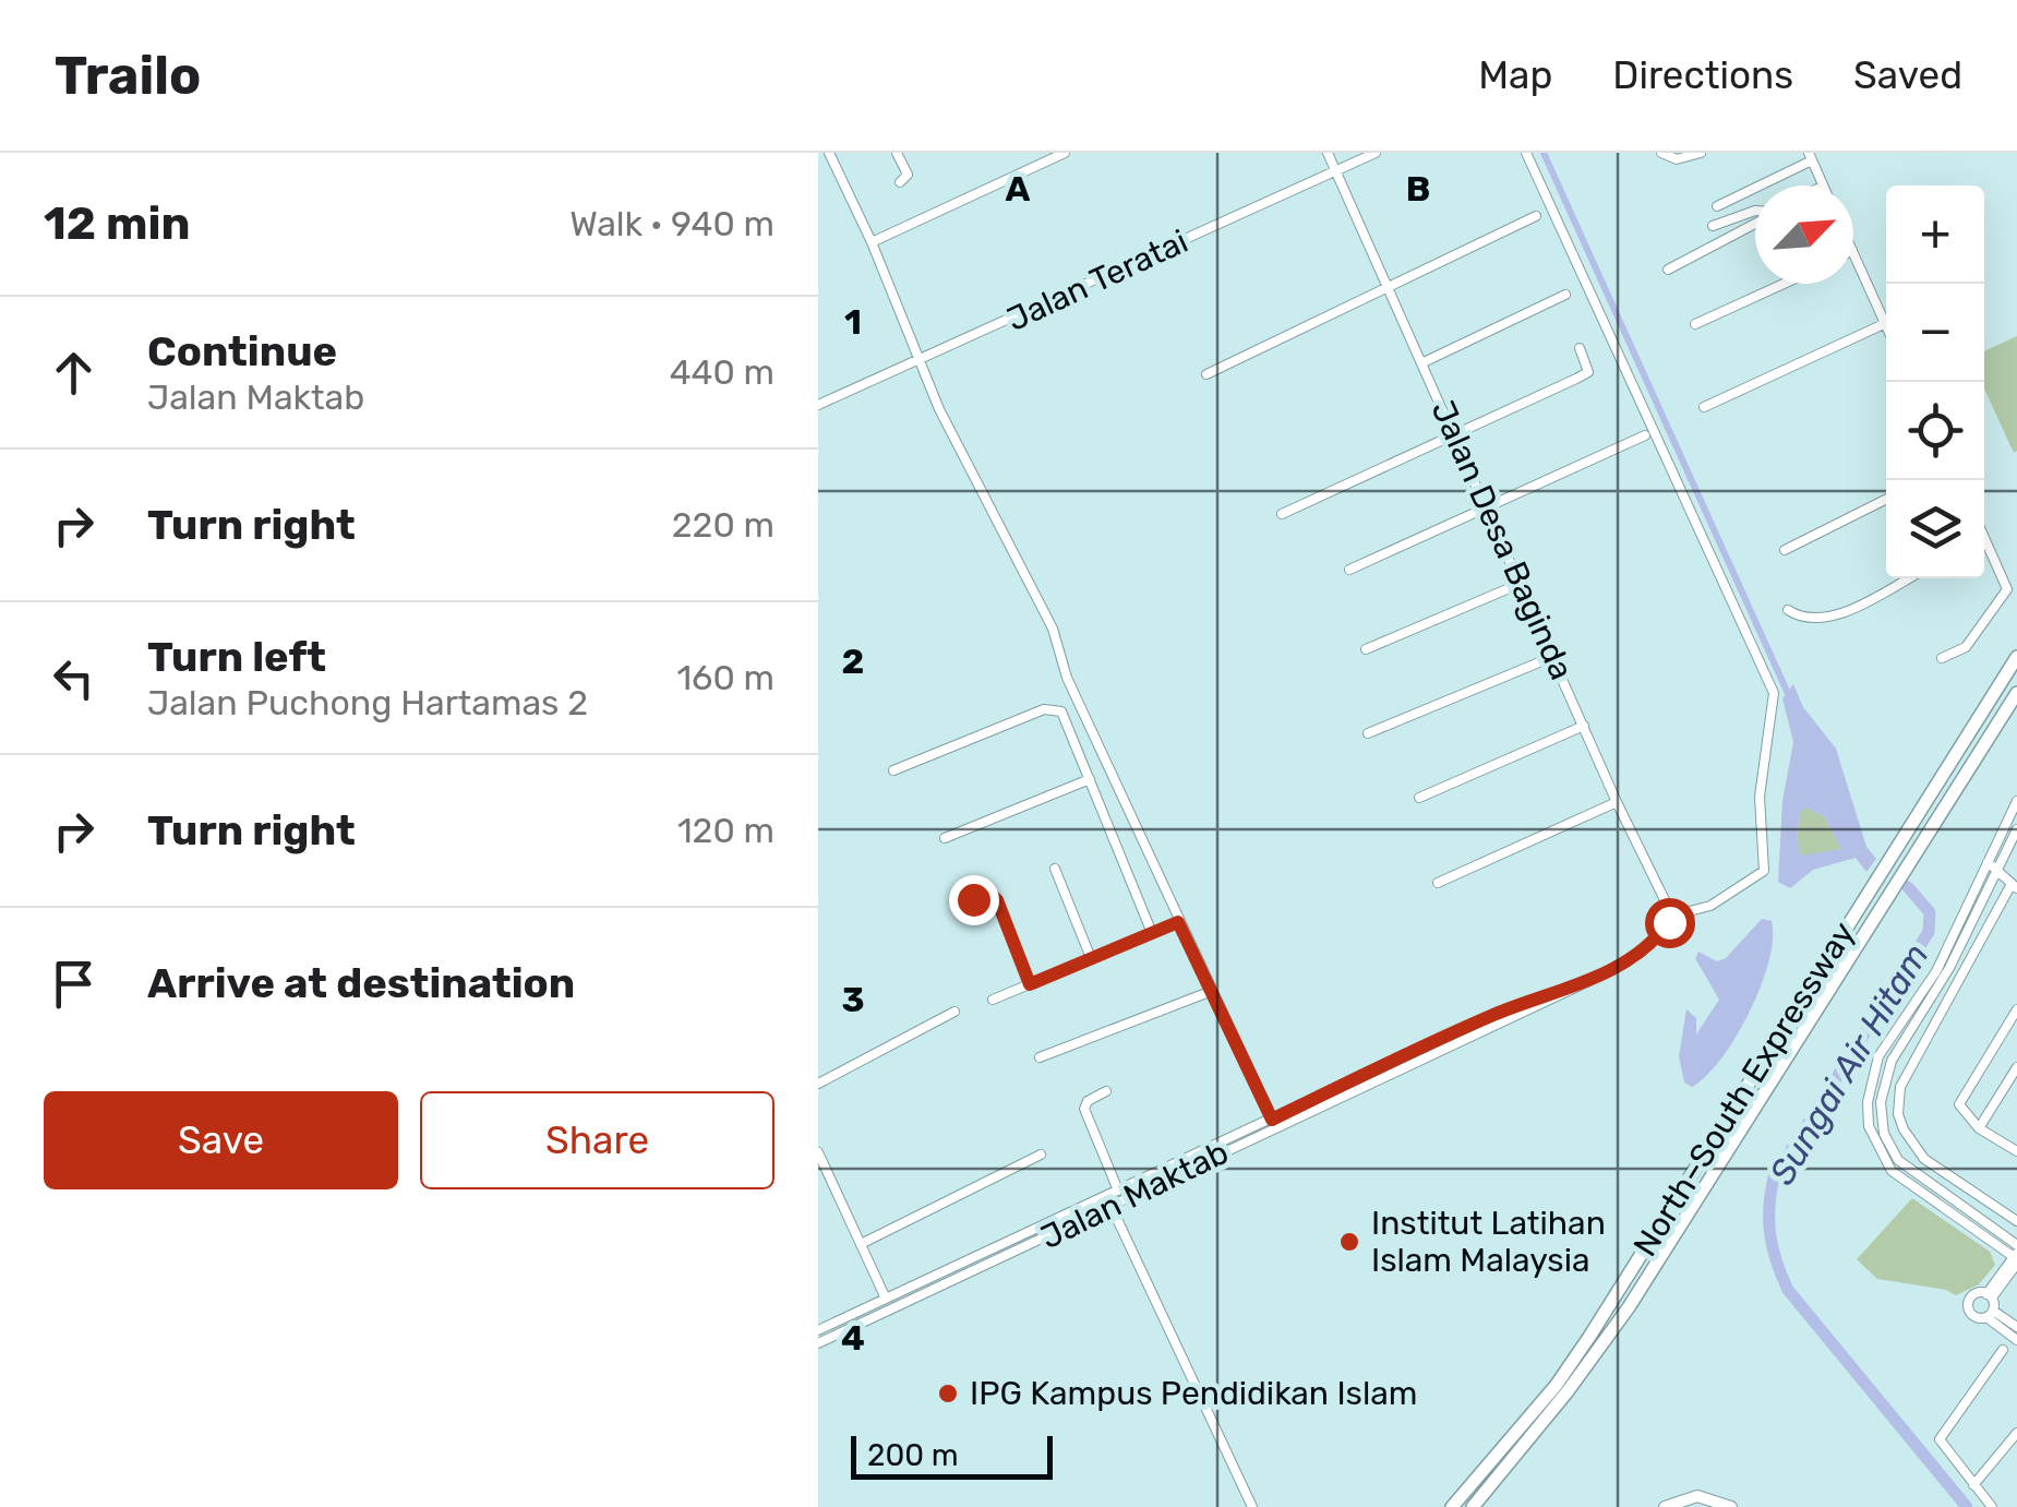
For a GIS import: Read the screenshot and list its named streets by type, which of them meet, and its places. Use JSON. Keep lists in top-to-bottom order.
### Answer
{
  "streets": {
    "highway": ["North–South Expressway"],
    "street": ["Jalan Teratai", "Jalan Desa Baginda", "Jalan Maktab"]
  },
  "crossings": [
    ["Jalan Teratai", "Jalan Desa Baginda"],
    ["Jalan Desa Baginda", "Jalan Maktab"]
  ],
  "water": ["Sungai Air Hitam"],
  "places": ["Institut Latihan Islam Malaysia", "IPG Kampus Pendidikan Islam"],
  "scale_bar": "200 m",
  "north": "top right",
  "page": {
    "header": "Trailo",
    "nav": ["Map", "Directions", "Saved"],
    "heading": ["12 min", "Walk · 940 m"],
    "map_buttons": ["+", "−"],
    "list": [
      ["Continue", "Jalan Maktab", "440 m"],
      ["Turn right", "220 m"],
      ["Turn left", "Jalan Puchong Hartamas 2", "160 m"],
      ["Turn right", "120 m"],
      "Arrive at destination"
    ],
    "buttons": ["Save", "Share"],
    "scale": "200 m"
  },
  "grid": {
    "columns": ["A", "B"],
    "rows": [
      "1",
      "2",
      "3",
      "4"
    ]
  }
}
